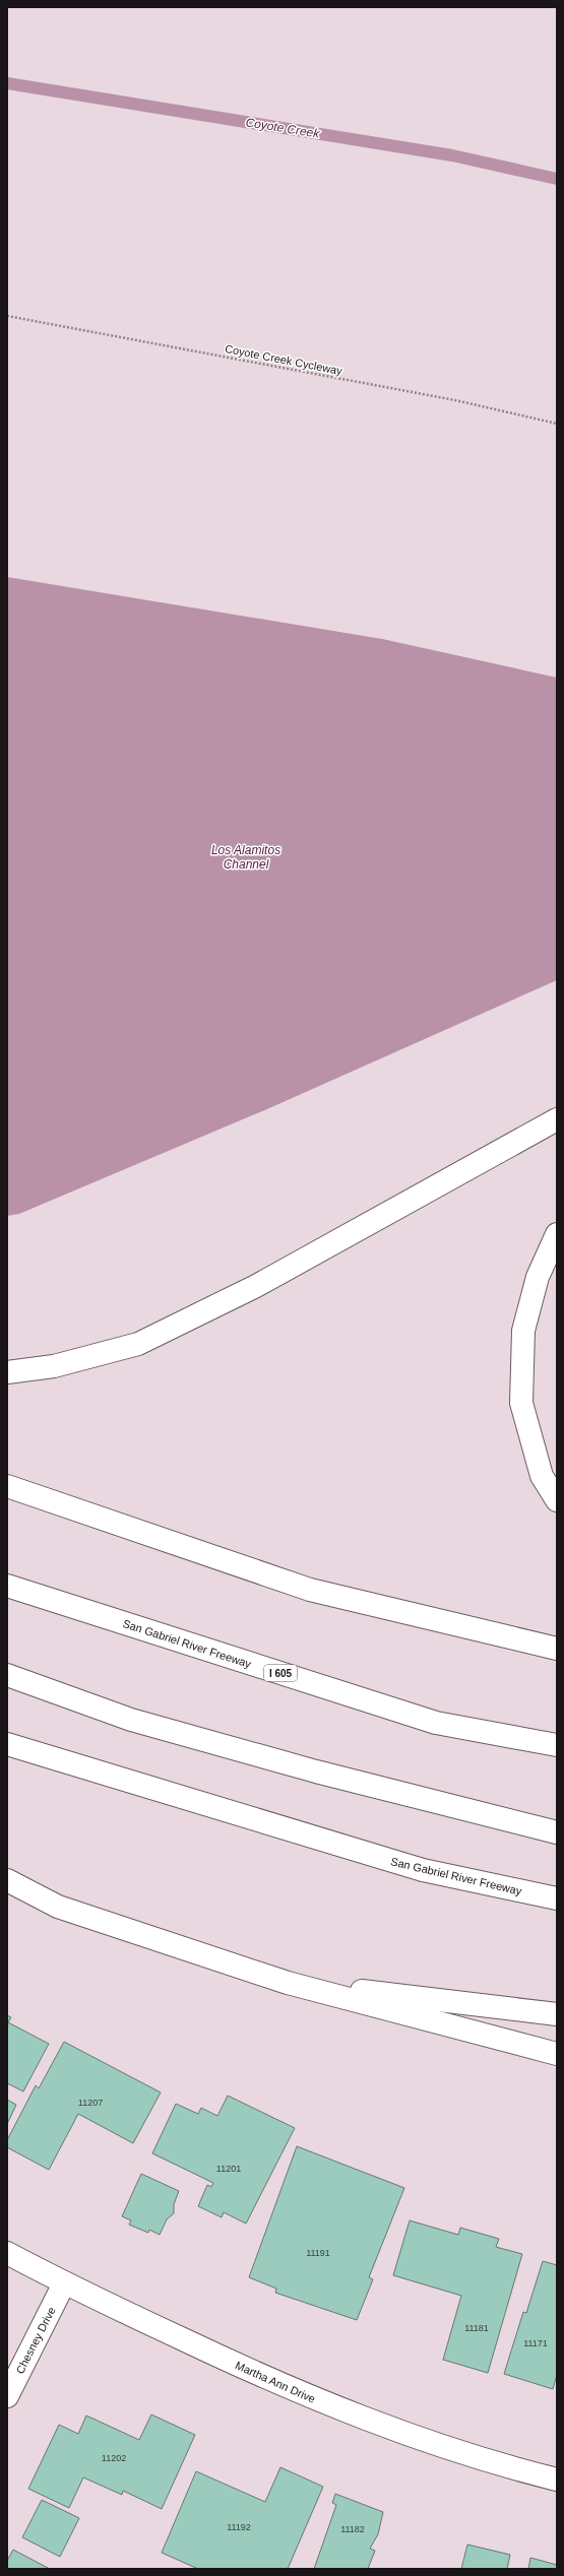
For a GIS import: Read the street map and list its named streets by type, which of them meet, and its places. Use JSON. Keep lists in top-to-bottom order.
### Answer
{
  "streets": {
    "main road": [
      "San Gabriel River Freeway",
      "I 605",
      "Chesney Drive",
      "Martha Ann Drive"
    ],
    "path": ["Coyote Creek Cycleway"]
  },
  "crossings": [
    ["Chesney Drive", "Martha Ann Drive"]
  ],
  "water": ["Coyote Creek", "Los Alamitos Channel"],
  "house_numbers": [
    "11207",
    "11201",
    "11191",
    "11181",
    "11171",
    "11202",
    "11192",
    "11182"
  ]
}
